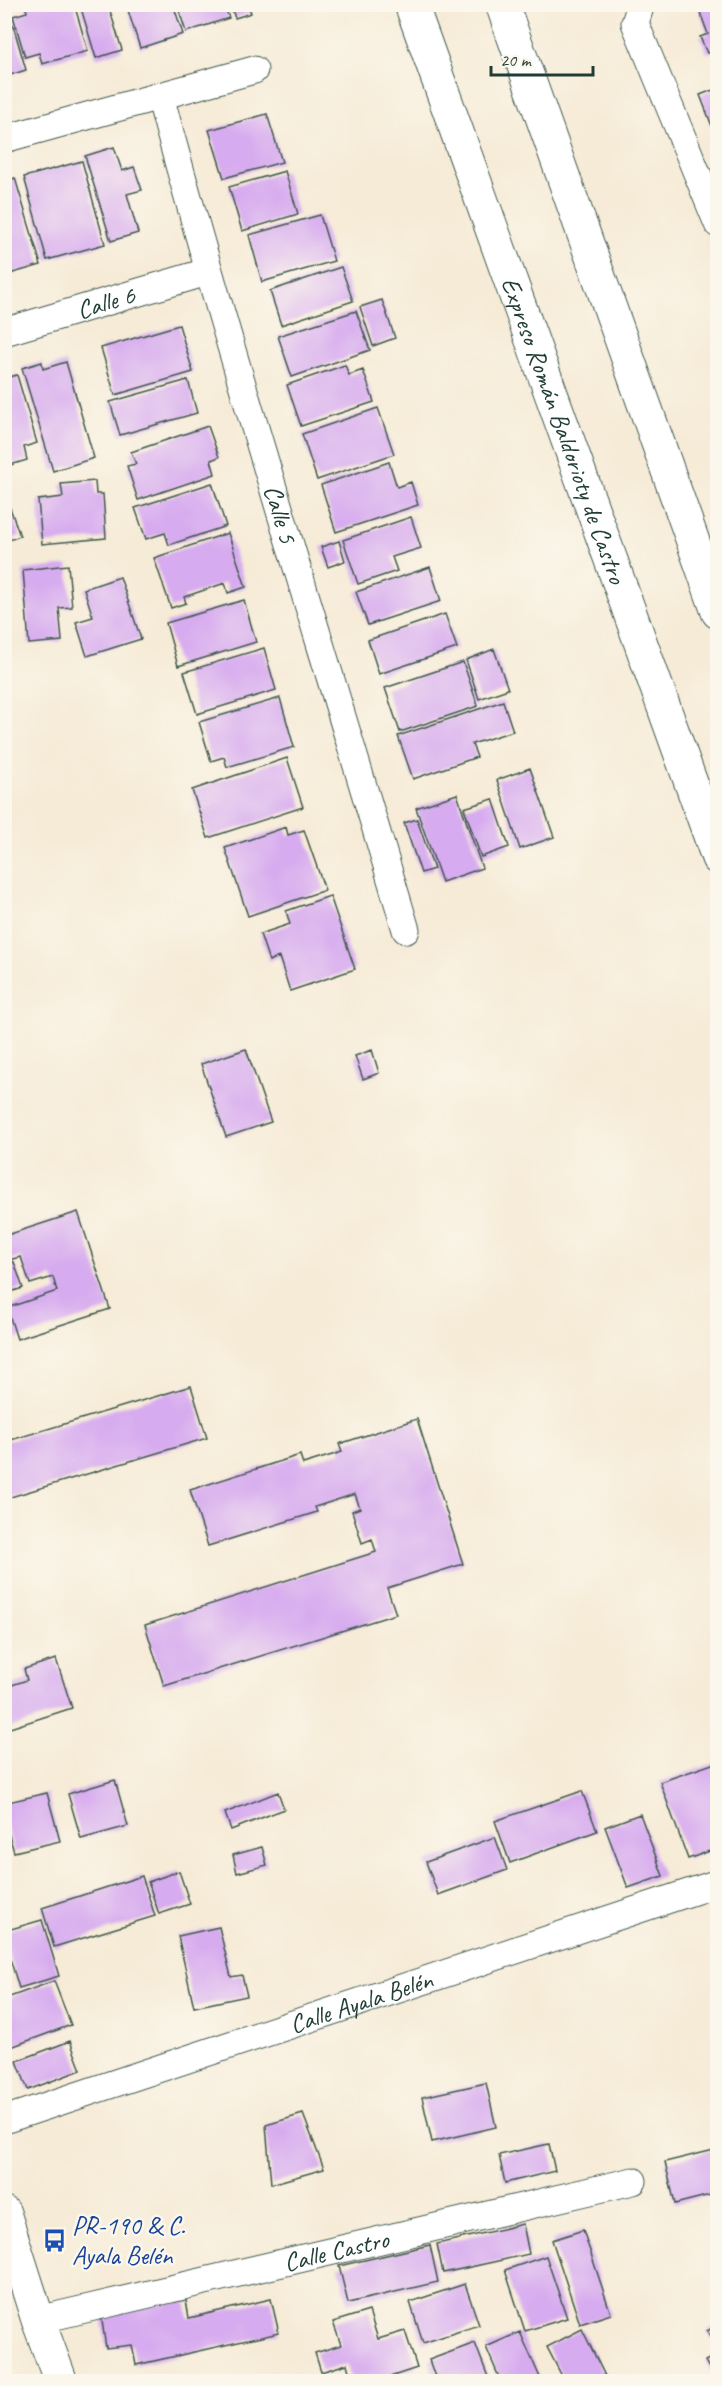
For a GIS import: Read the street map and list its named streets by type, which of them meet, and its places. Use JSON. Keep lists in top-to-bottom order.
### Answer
{
  "streets": {
    "main road": ["Expreso Román Baldorioty de Castro"],
    "street": [
      "Calle 6",
      "Calle 5",
      "Calle Ayala Belén",
      "Calle Castro"
    ]
  },
  "crossings": [
    ["Calle 6", "Calle 5"]
  ],
  "places": {
    "bus stop": ["PR-190 & C. Ayala Belén"]
  },
  "scale_bar": "20 m"
}
